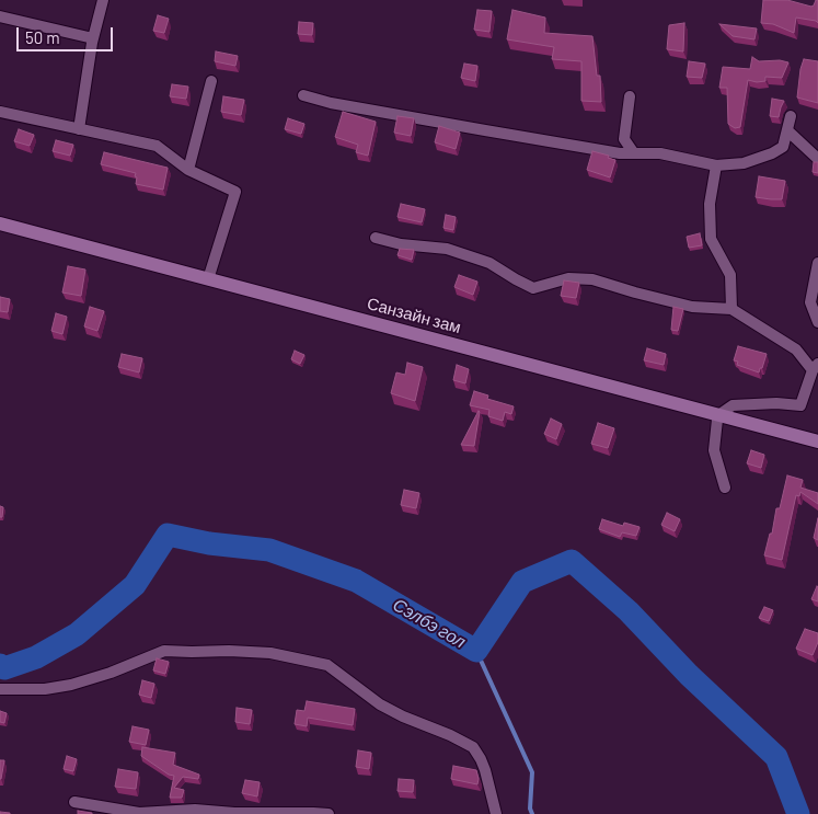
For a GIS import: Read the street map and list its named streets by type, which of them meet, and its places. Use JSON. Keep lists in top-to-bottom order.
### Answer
{
  "streets": {
    "main road": ["Санзайн зам"]
  },
  "water": ["Сэлбэ гол"],
  "scale_bar": "50 m"
}
